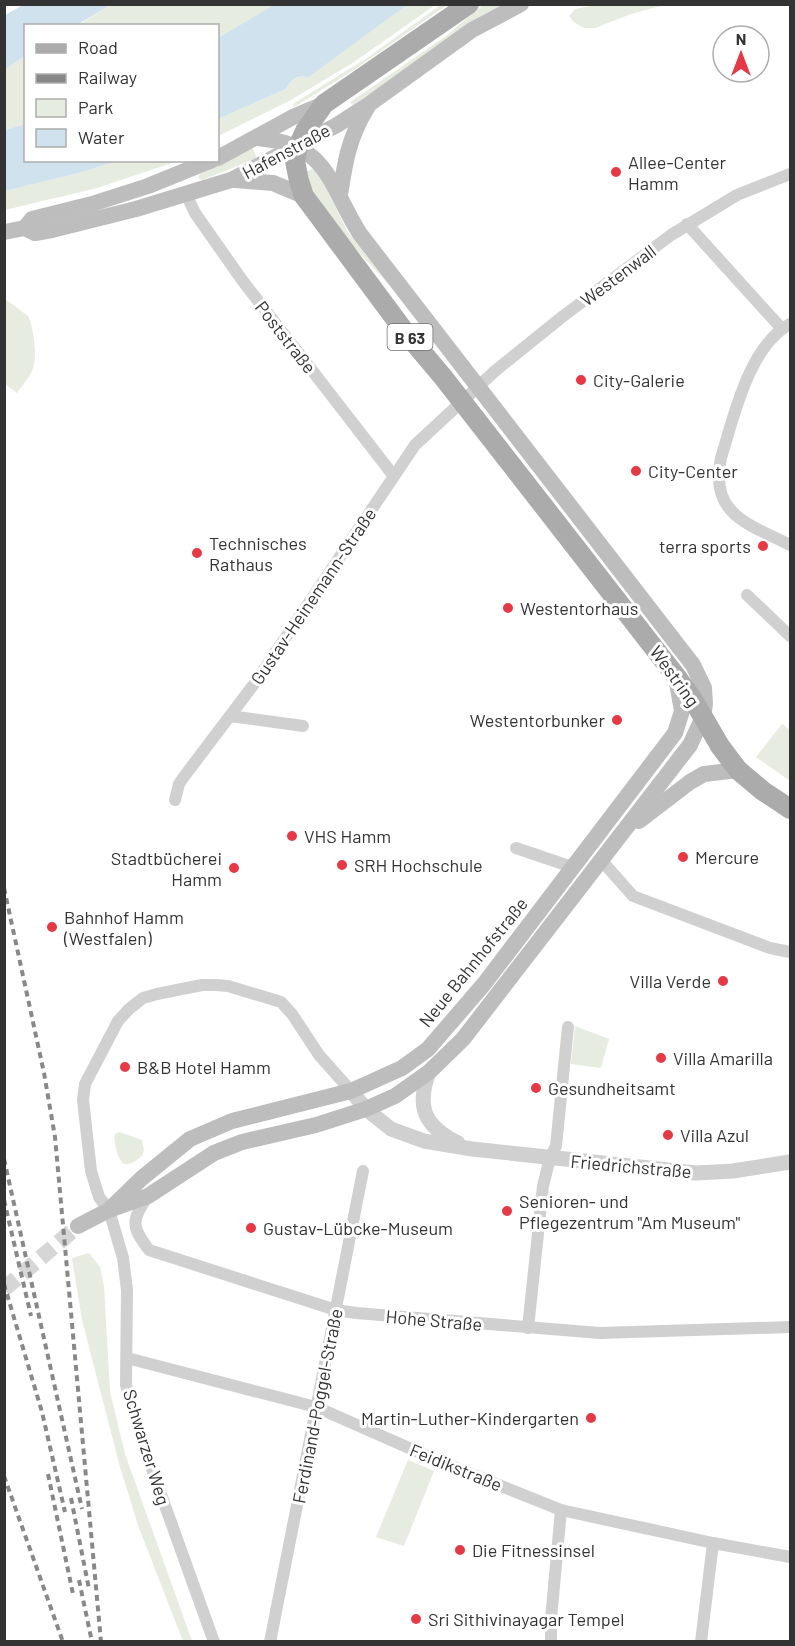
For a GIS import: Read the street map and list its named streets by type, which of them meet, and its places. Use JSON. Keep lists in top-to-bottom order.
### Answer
{
  "streets": {
    "main road": [
      "Hafenstraße",
      "B 63",
      "Westring",
      "Neue Bahnhofstraße"
    ],
    "street": [
      "Westenwall",
      "Poststraße",
      "Gustav-Heinemann-Straße",
      "Friedrichstraße",
      "Hohe Straße",
      "Ferdinand-Poggel-Straße",
      "Schwarzer Weg",
      "Feidikstraße"
    ]
  },
  "crossings": [
    ["Hafenstraße", "Poststraße"],
    ["Hafenstraße", "B 63"],
    ["Westenwall", "B 63"],
    ["Westenwall", "Gustav-Heinemann-Straße"],
    ["Westenwall", "Westring"],
    ["Poststraße", "Gustav-Heinemann-Straße"],
    ["B 63", "Gustav-Heinemann-Straße"],
    ["B 63", "Westring"],
    ["B 63", "Neue Bahnhofstraße"],
    ["Gustav-Heinemann-Straße", "Westring"],
    ["Westring", "Neue Bahnhofstraße"],
    ["Neue Bahnhofstraße", "Friedrichstraße"],
    ["Neue Bahnhofstraße", "Hohe Straße"],
    ["Neue Bahnhofstraße", "Schwarzer Weg"],
    ["Friedrichstraße", "Schwarzer Weg"],
    ["Hohe Straße", "Ferdinand-Poggel-Straße"],
    ["Ferdinand-Poggel-Straße", "Feidikstraße"],
    ["Schwarzer Weg", "Feidikstraße"]
  ],
  "places": [
    "Allee-Center Hamm",
    "City-Galerie",
    "City-Center",
    "terra sports",
    "Technisches Rathaus",
    "Westentorhaus",
    "Westentorbunker",
    "VHS Hamm",
    "Mercure",
    "SRH Hochschule",
    "Stadtbücherei Hamm",
    "Bahnhof Hamm (Westfalen)",
    "Villa Verde",
    "Villa Amarilla",
    "B&B Hotel Hamm",
    "Gesundheitsamt",
    "Villa Azul",
    "Senioren- und Pflegezentrum \"Am Museum\"",
    "Gustav-Lübcke-Museum",
    "Martin-Luther-Kindergarten",
    "Die Fitnessinsel",
    "Sri Sithivinayagar Tempel"
  ],
  "legend": [
    "Road",
    "Railway",
    "Park",
    "Water"
  ],
  "north": "top"
}
